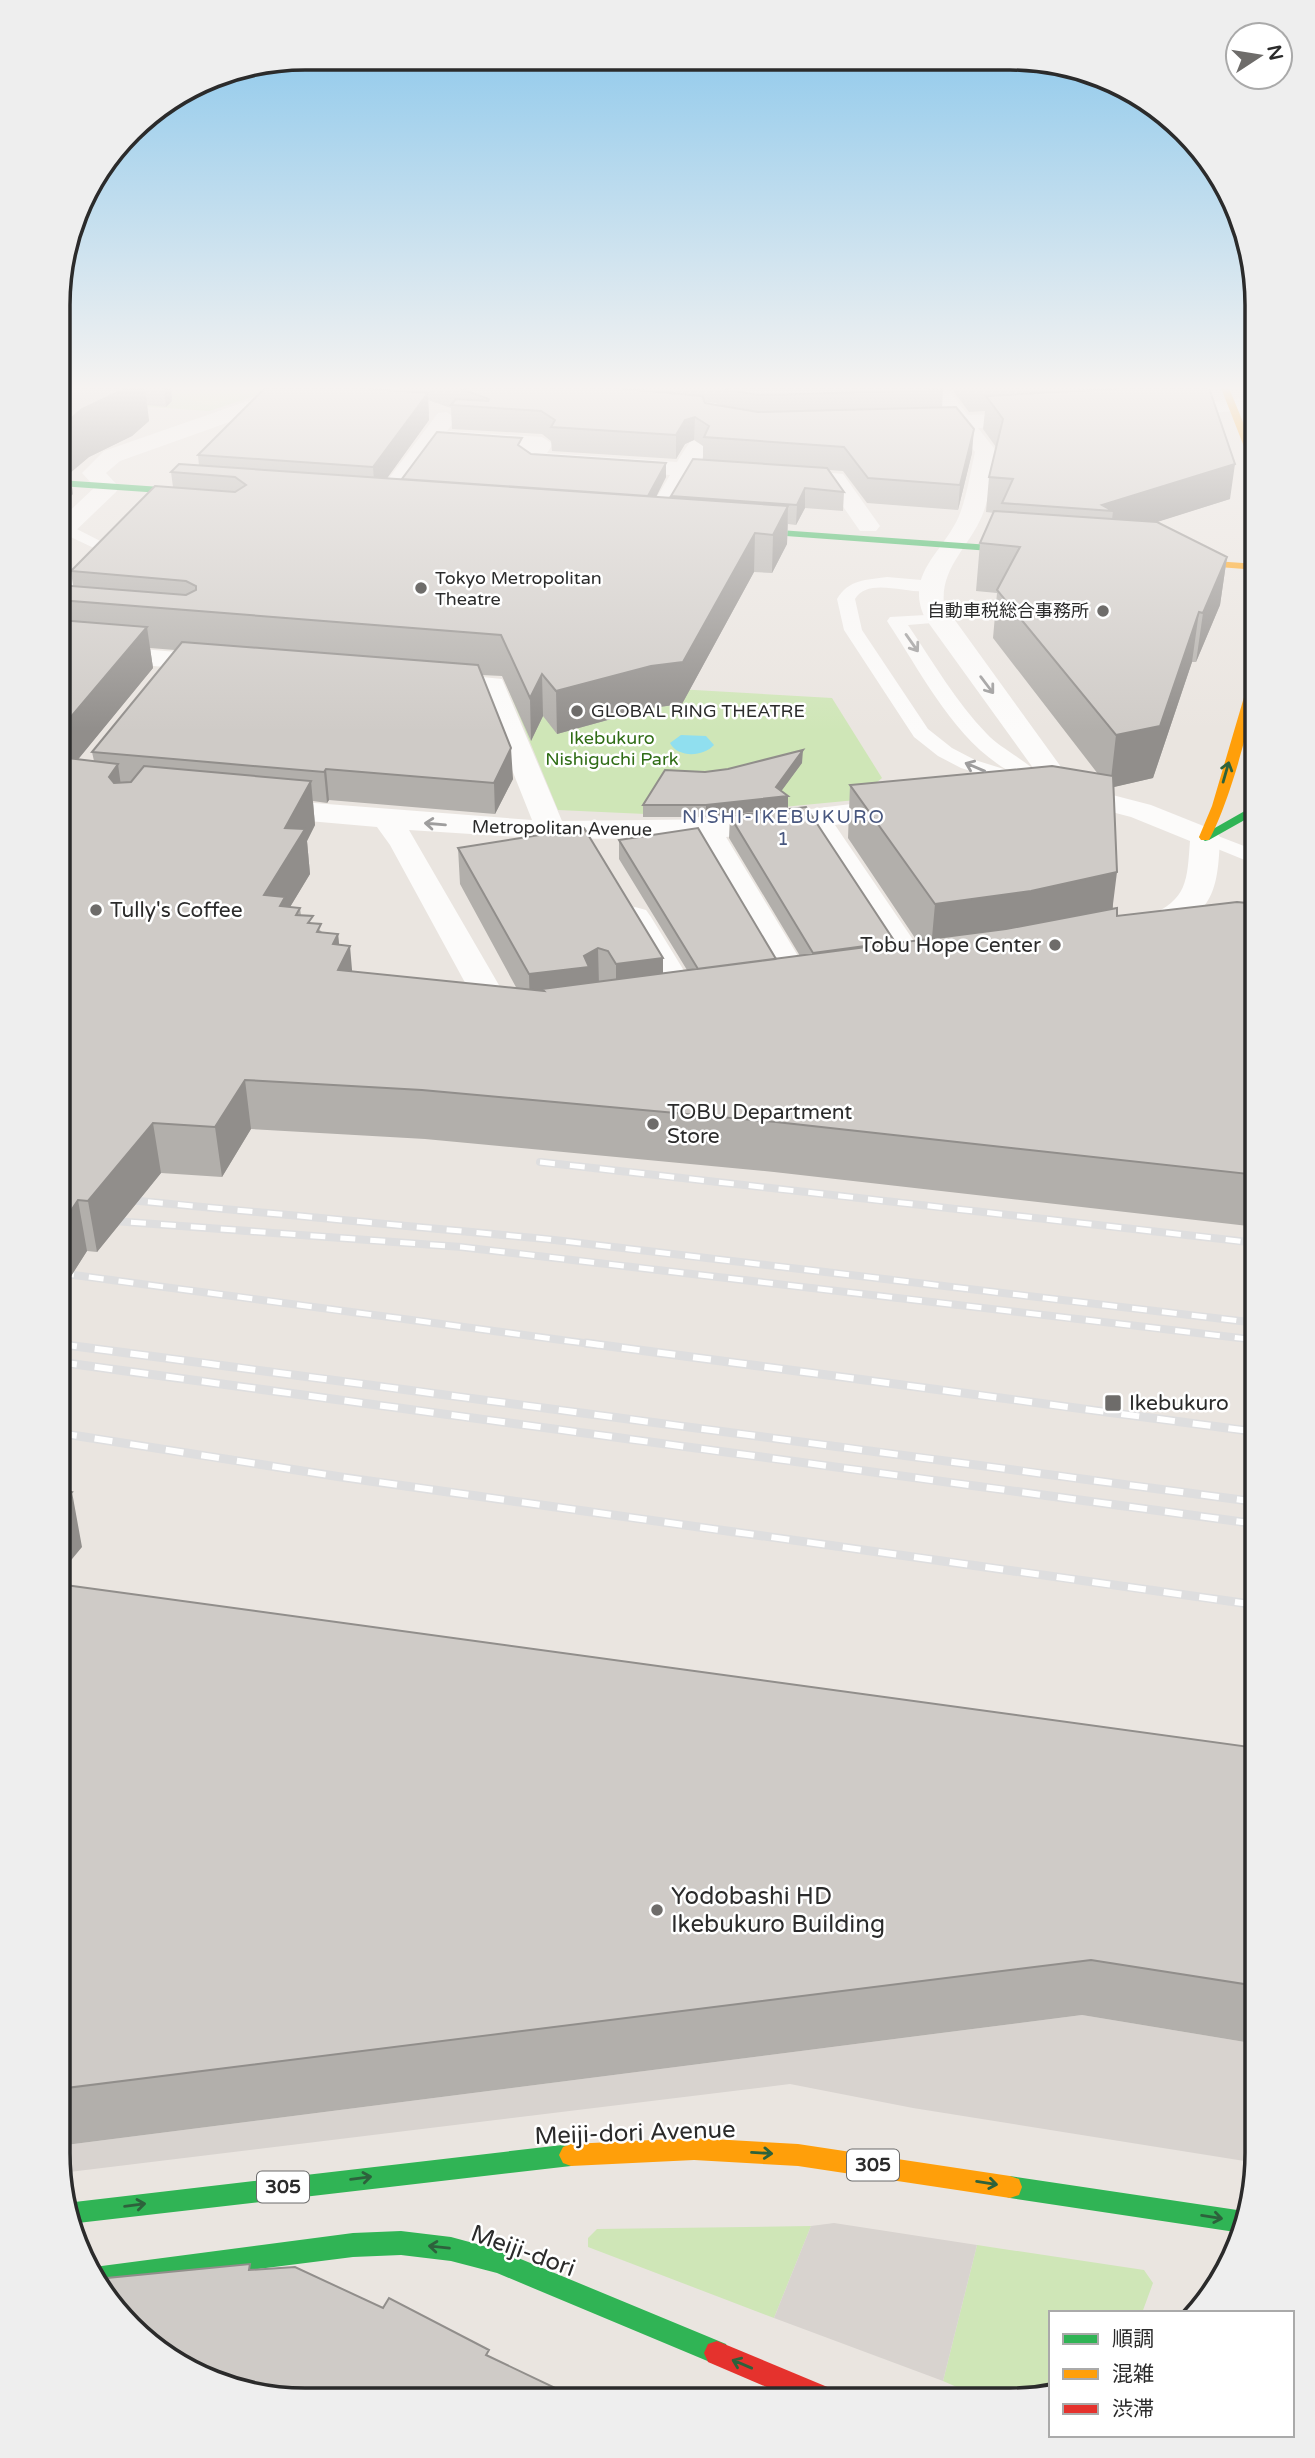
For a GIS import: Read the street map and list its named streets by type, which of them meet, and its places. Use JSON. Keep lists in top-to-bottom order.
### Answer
{
  "streets": {
    "street": [
      "Metropolitan Avenue",
      "Meiji-dori Avenue",
      "305",
      "Meiji-dori"
    ]
  },
  "one_way": ["Meiji-dori Avenue", "Meiji-dori"],
  "districts": ["NISHI-IKEBUKURO 1"],
  "parks": ["Ikebukuro Nishiguchi Park"],
  "places": {
    "other": [
      "Tokyo Metropolitan Theatre",
      "自動車税総合事務所",
      "GLOBAL RING THEATRE",
      "Tully's Coffee",
      "Tobu Hope Center",
      "TOBU Department Store",
      "Yodobashi HD Ikebukuro Building"
    ],
    "transit": ["Ikebukuro"]
  },
  "legend": ["順調", "混雑", "渋滞"],
  "north": "right"
}
